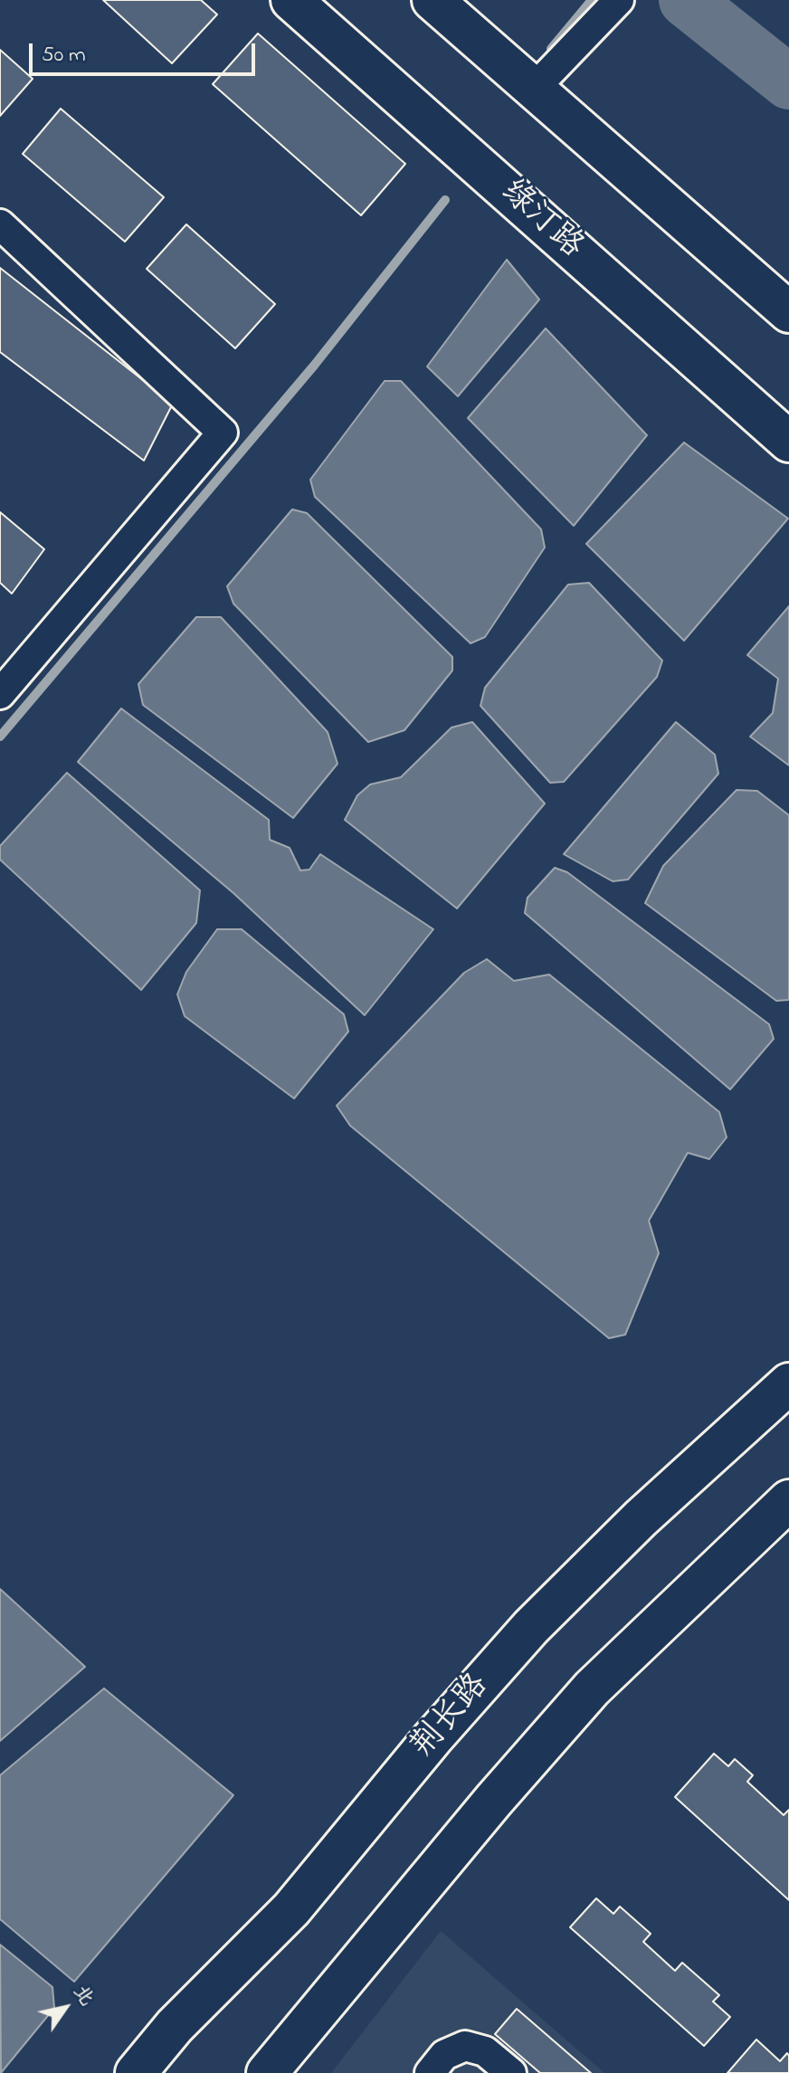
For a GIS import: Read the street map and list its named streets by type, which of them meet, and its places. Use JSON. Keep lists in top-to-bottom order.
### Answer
{
  "streets": {
    "main road": ["绿汀路", "荆长路"]
  },
  "scale_bar": "50 m",
  "north": "top right"
}
